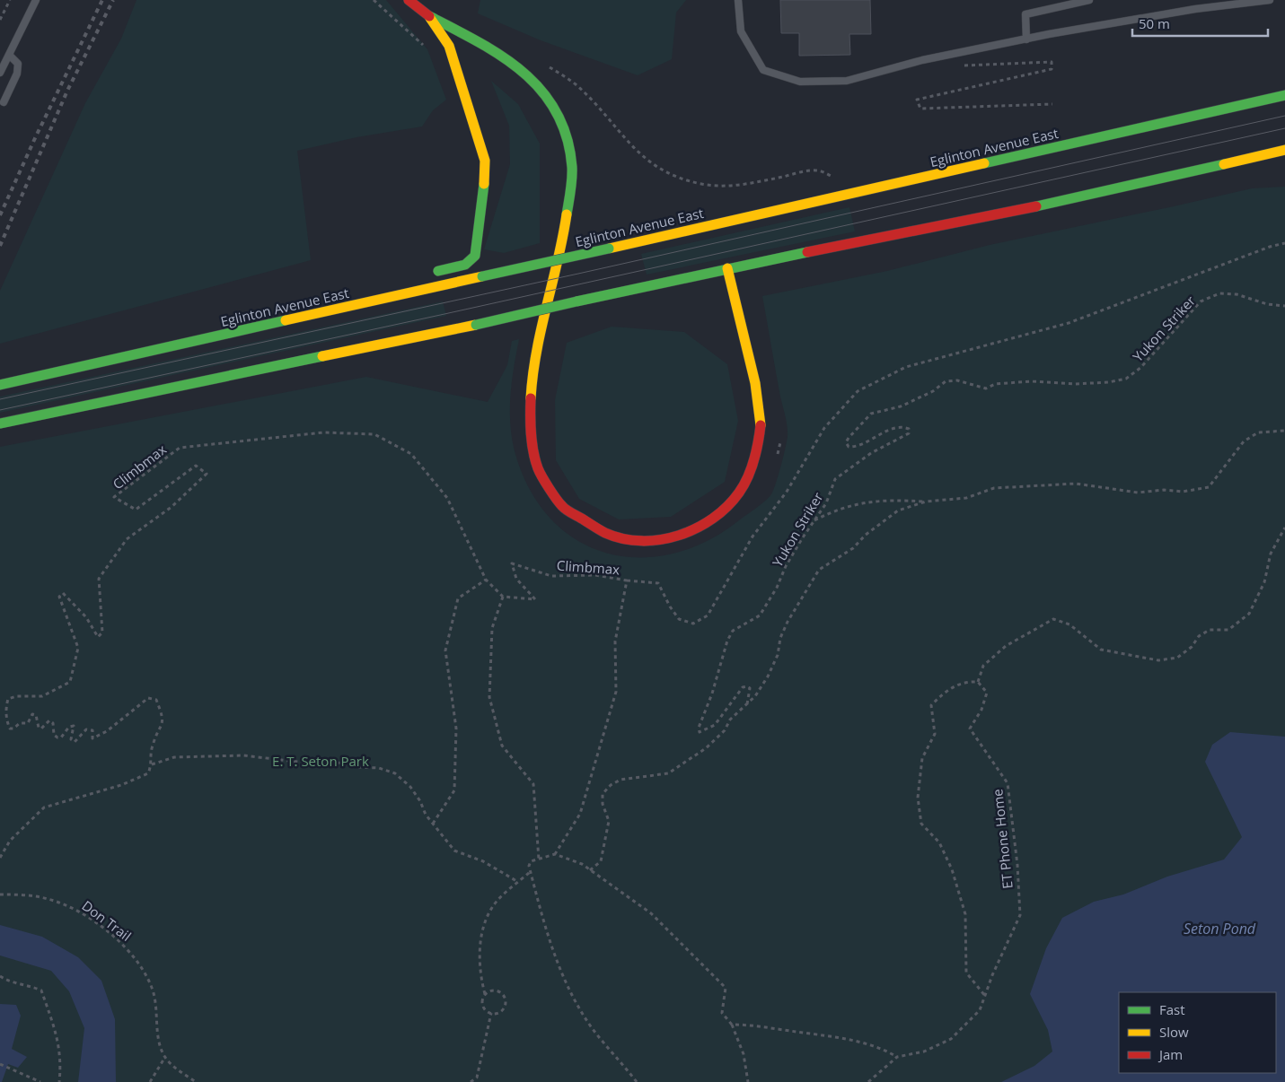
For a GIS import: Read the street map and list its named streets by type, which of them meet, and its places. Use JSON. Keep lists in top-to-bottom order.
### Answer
{
  "streets": {
    "main road": ["Eglinton Avenue East"],
    "path": [
      "Yukon Striker",
      "Climbmax",
      "ET Phone Home",
      "Don Trail"
    ]
  },
  "water": ["Seton Pond"],
  "parks": ["E. T. Seton Park"],
  "legend": ["Fast", "Slow", "Jam"],
  "scale_bar": "50 m"
}
